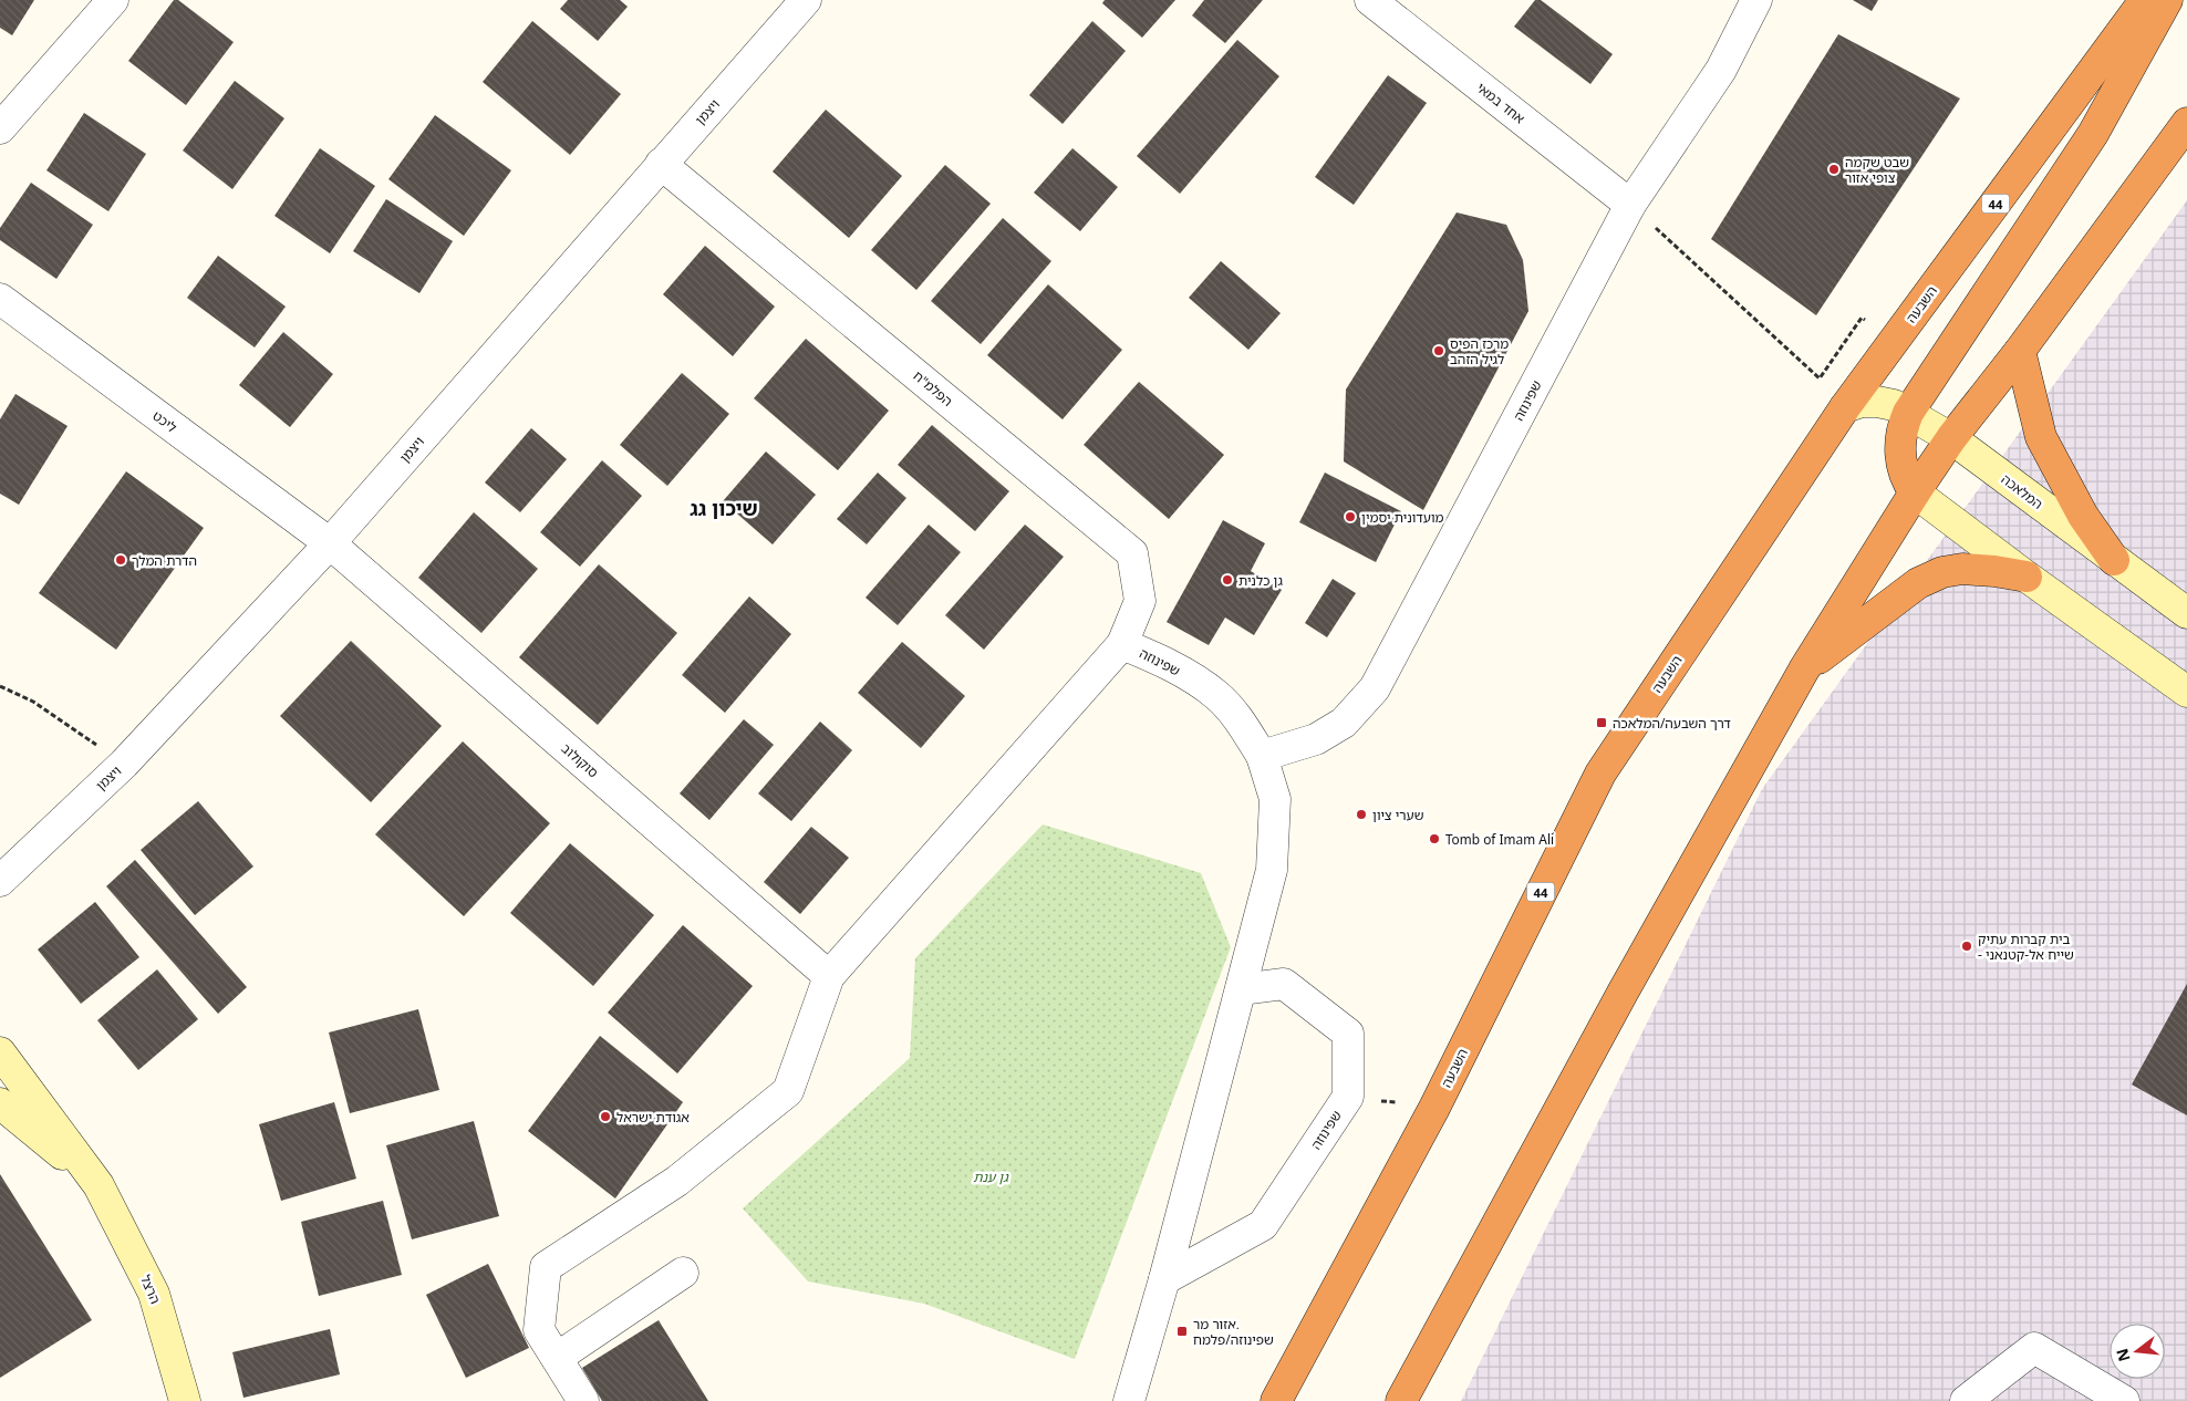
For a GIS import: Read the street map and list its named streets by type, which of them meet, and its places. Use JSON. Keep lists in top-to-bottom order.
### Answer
{
  "streets": {
    "highway": ["44", "השבעה"],
    "main road": ["המלאכה", "הרצל"],
    "street": [
      "אחד במאי",
      "ויצמן",
      "הפלמ\"ח",
      "שפינוזה",
      "ליכט",
      "סוקולוב"
    ]
  },
  "crossings": [
    ["אחד במאי", "שפינוזה"],
    ["ויצמן", "הפלמ\"ח"],
    ["ויצמן", "ליכט"],
    ["ויצמן", "סוקולוב"],
    ["השבעה", "המלאכה"],
    ["הפלמ\"ח", "שפינוזה"],
    ["הפלמ\"ח", "סוקולוב"],
    ["ליכט", "סוקולוב"]
  ],
  "districts": ["שיכון גג"],
  "parks": ["גן ענת"],
  "places": {
    "other": [
      "שבט שקמה צופי אזור",
      "מרכז הפיס לגיל הזהב",
      "מועדונית יסמין",
      "הדרת המלך",
      "גן כלנית",
      "שערי ציון",
      "Tomb of Imam Ali",
      "בית קברות עתיק - שייח אל-קטנאני",
      "אגודת ישראל"
    ],
    "transit": ["דרך השבעה/המלאכה", "אזור מר. שפינוזה/פלמח"]
  },
  "north": "left"
}
